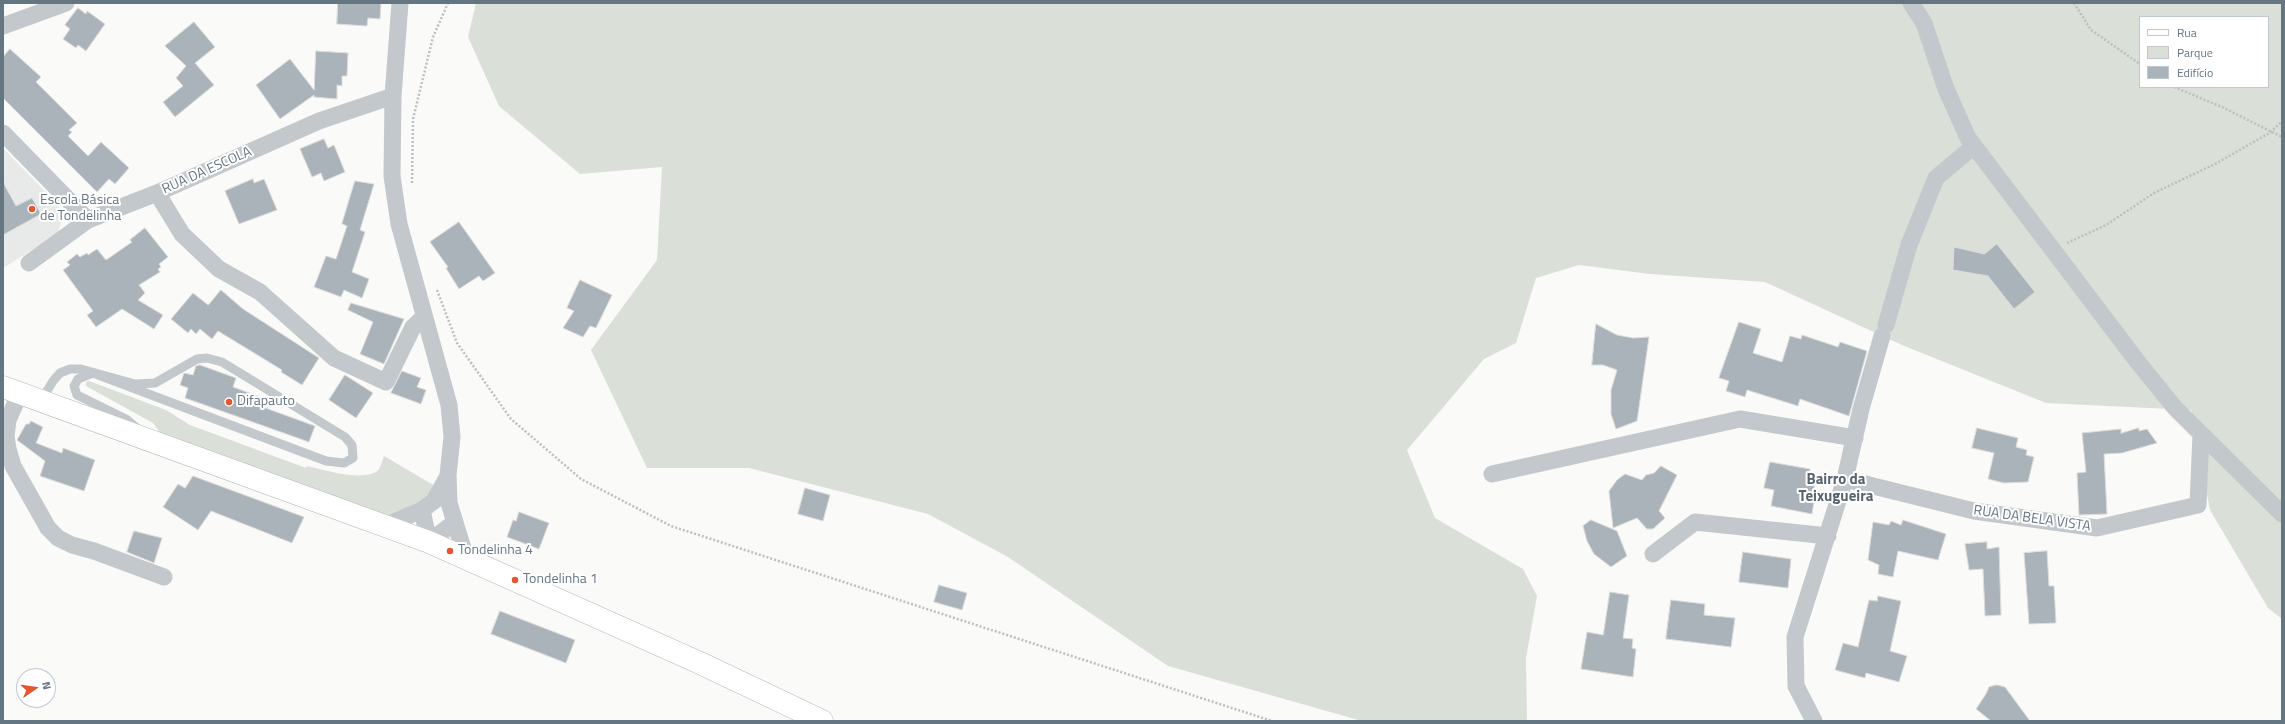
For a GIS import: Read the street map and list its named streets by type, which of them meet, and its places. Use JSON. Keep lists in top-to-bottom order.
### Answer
{
  "streets": {
    "street": ["RUA DA ESCOLA", "RUA DA BELA VISTA"]
  },
  "districts": ["Bairro da Teixugueira"],
  "places": [
    "Escola Básica de Tondelinha",
    "Difapauto",
    "Tondelinha 4",
    "Tondelinha 1"
  ],
  "legend": ["Rua", "Parque", "Edifício"],
  "north": "right"
}
